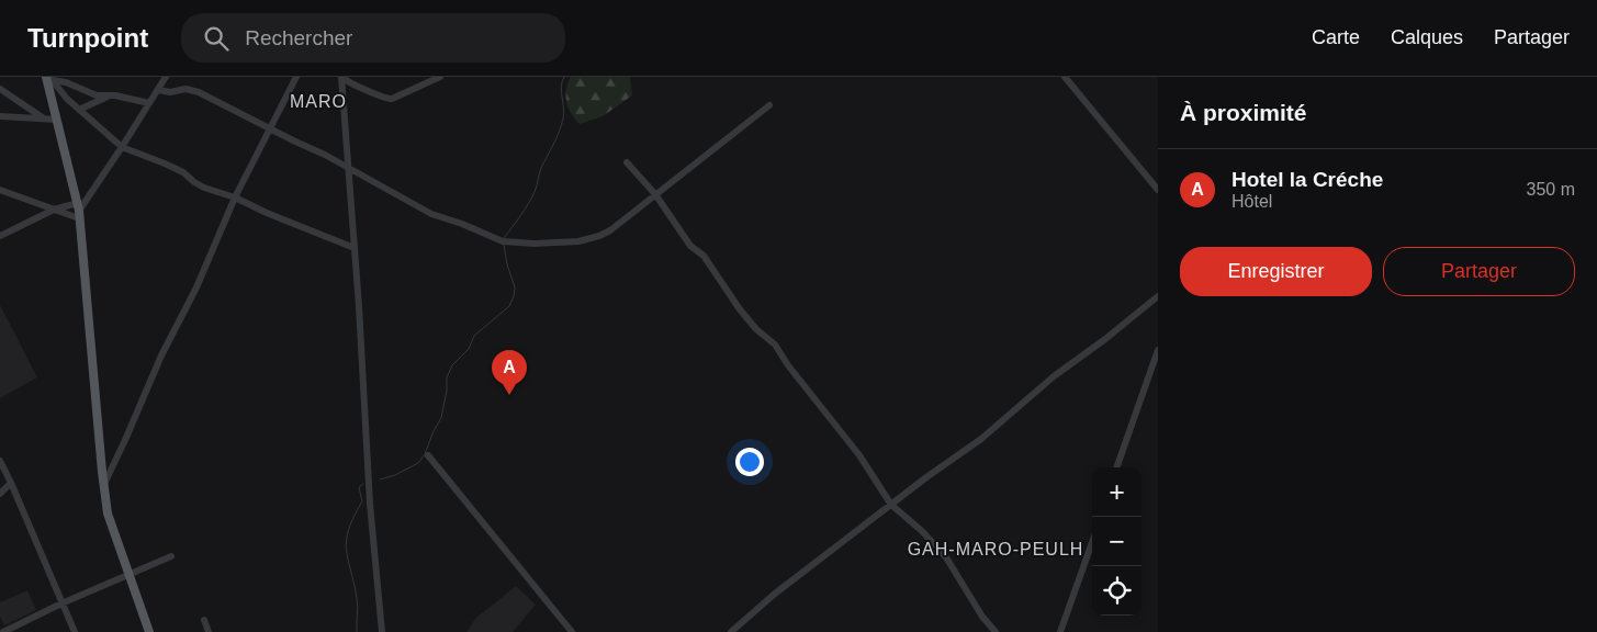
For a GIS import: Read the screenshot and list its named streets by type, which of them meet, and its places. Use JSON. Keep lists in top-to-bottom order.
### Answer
{
  "districts": ["MARO", "GAH-MARO-PEULH"],
  "page": {
    "header": "Turnpoint",
    "search": "Rechercher",
    "nav": ["Carte", "Calques", "Partager"],
    "heading": "À proximité",
    "list": [
      {
        "mark": "A",
        "name": "Hotel la Créche",
        "note": "Hôtel",
        "value": "350 m"
      }
    ],
    "buttons": ["Enregistrer", "Partager"],
    "pins": "A",
    "map_buttons": ["+", "−"]
  }
}
